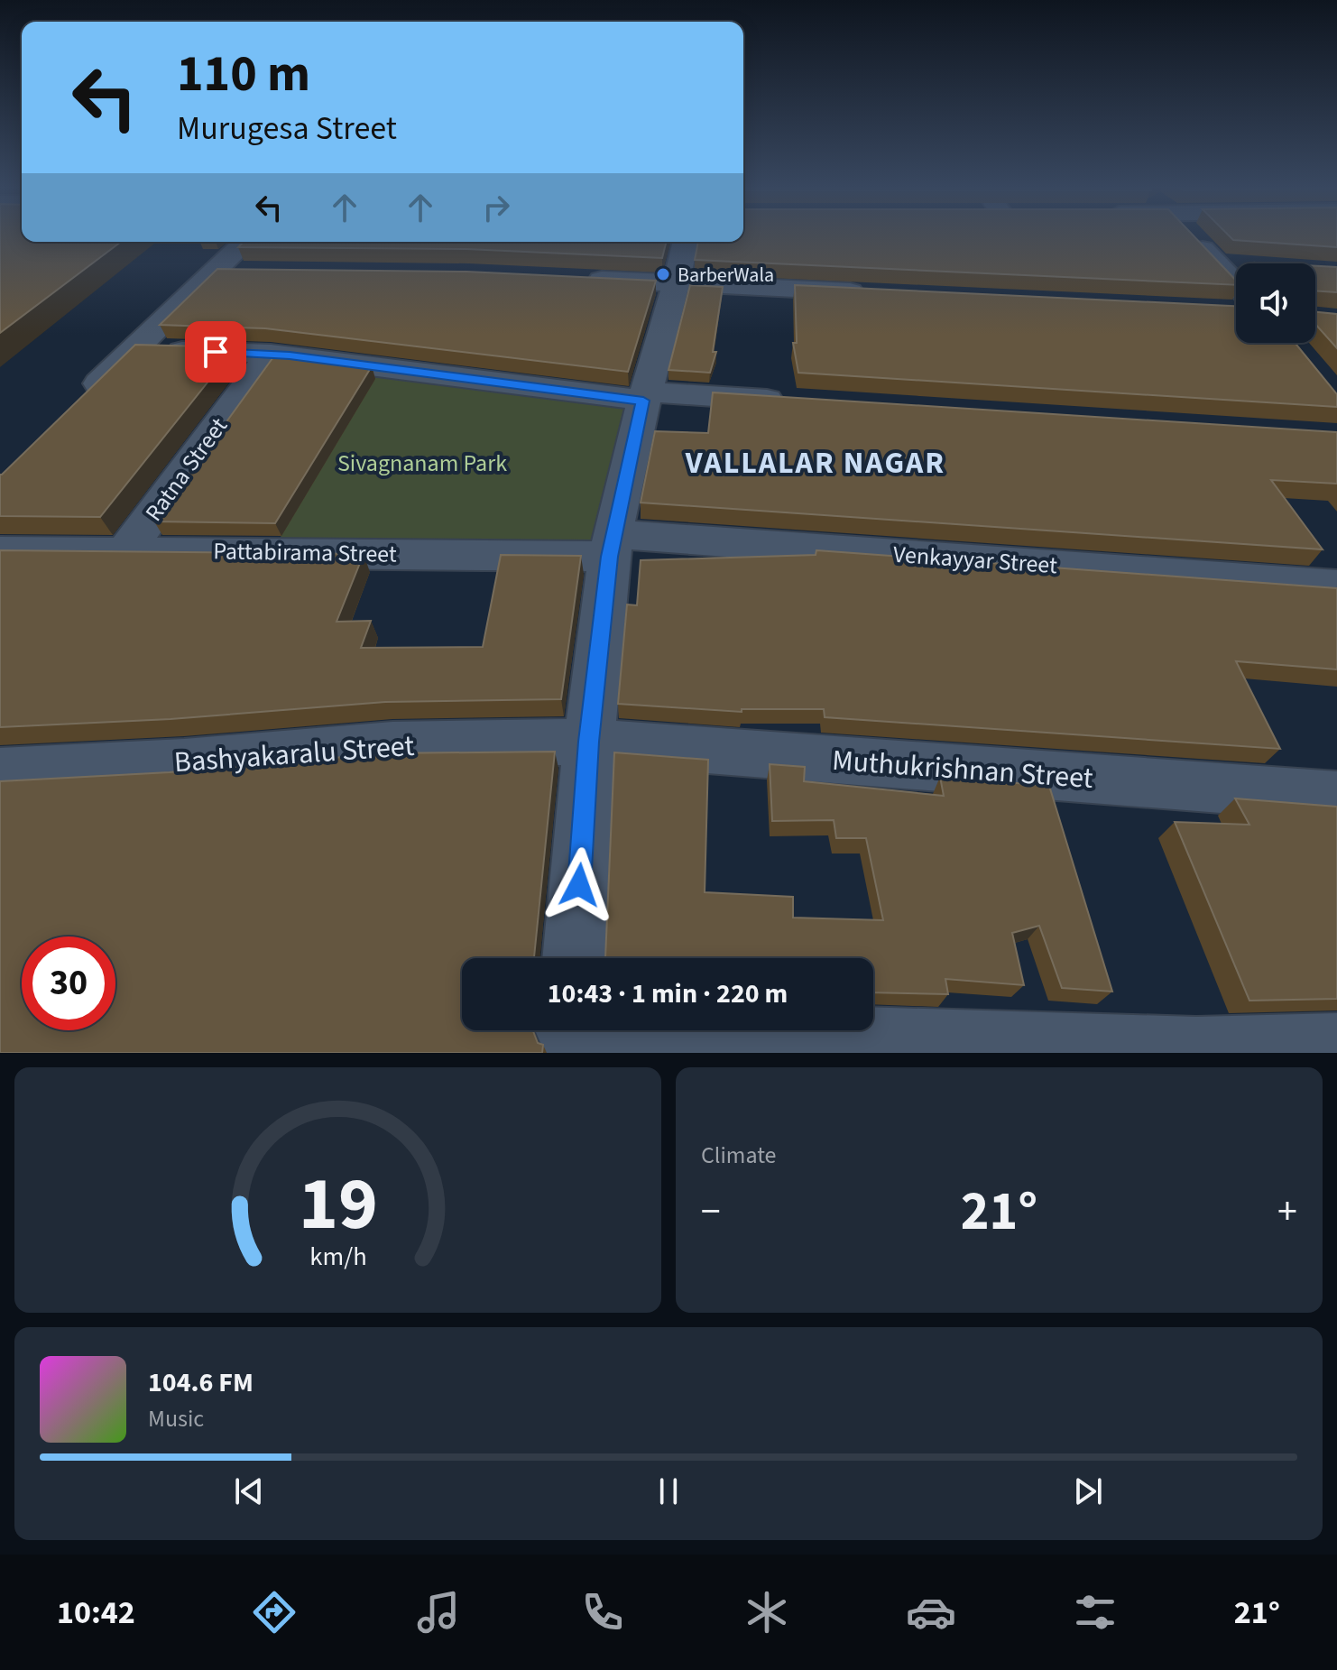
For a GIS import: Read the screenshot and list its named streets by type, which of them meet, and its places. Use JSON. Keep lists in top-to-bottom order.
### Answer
{
  "streets": {
    "street": [
      "Ratna Street",
      "Pattabirama Street",
      "Venkayyar Street",
      "Bashyakaralu Street",
      "Muthukrishnan Street"
    ]
  },
  "crossings": [
    ["Ratna Street", "Pattabirama Street"],
    ["Pattabirama Street", "Venkayyar Street"],
    ["Bashyakaralu Street", "Muthukrishnan Street"]
  ],
  "districts": ["VALLALAR NAGAR"],
  "parks": ["Sivagnanam Park"],
  "places": ["BarberWala"],
  "page": {
    "turn": ["110 m", "Murugesa Street"],
    "limit": "30",
    "trip": "10:43 · 1 min · 220 m",
    "tile": "Climate",
    "heat": ["−", "21°", "+"],
    "song": ["104.6 FM", "Music"],
    "tabs": ["10:42", "21°"],
    "gauge": ["19", "km/h"]
  }
}
